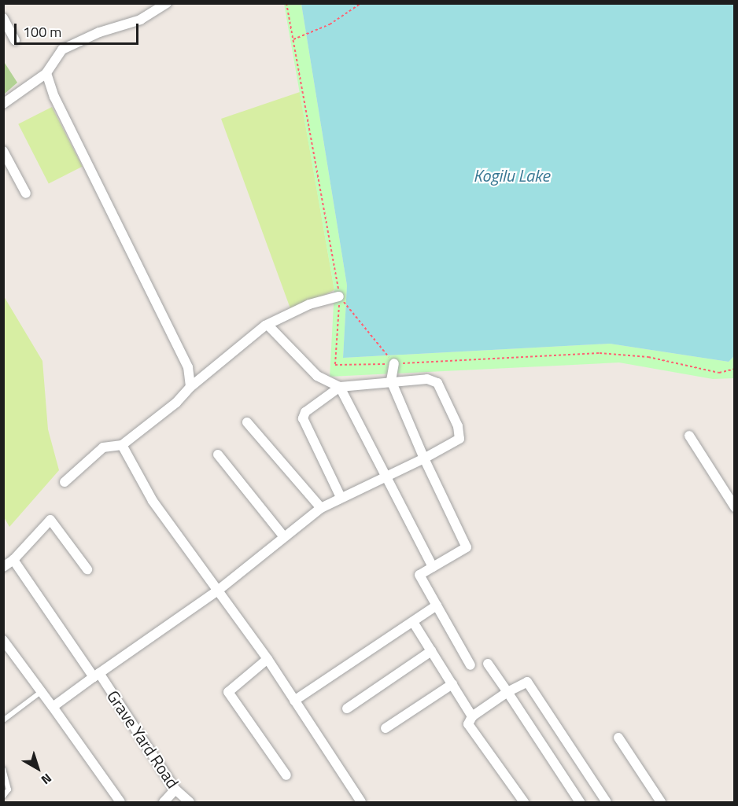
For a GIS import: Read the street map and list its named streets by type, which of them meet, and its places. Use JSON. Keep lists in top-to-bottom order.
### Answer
{
  "streets": {
    "street": ["Grave Yard Road"]
  },
  "water": ["Kogilu Lake"],
  "scale_bar": "100 m",
  "north": "bottom right"
}
